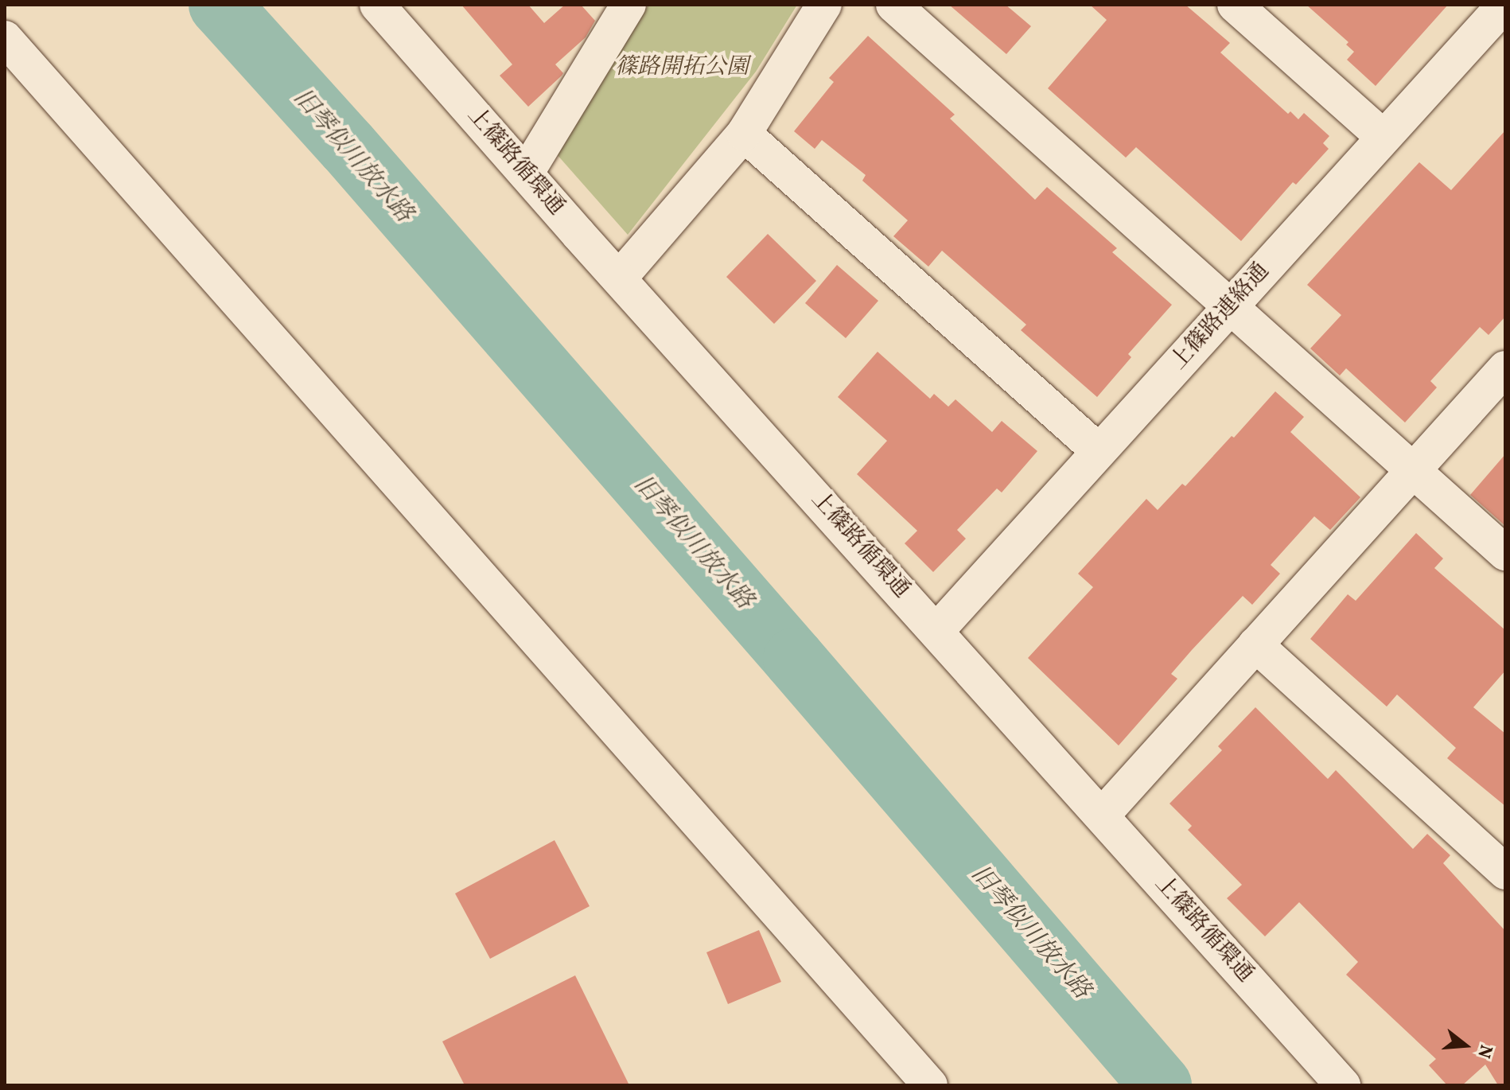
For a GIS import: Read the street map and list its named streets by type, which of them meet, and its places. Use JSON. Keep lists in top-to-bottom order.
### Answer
{
  "streets": {
    "street": ["上篠路循環通", "上篠路連絡通"]
  },
  "crossings": [
    ["上篠路循環通", "上篠路連絡通"]
  ],
  "water": ["旧琴似川放水路"],
  "parks": ["篠路開拓公園"],
  "north": "right"
}
